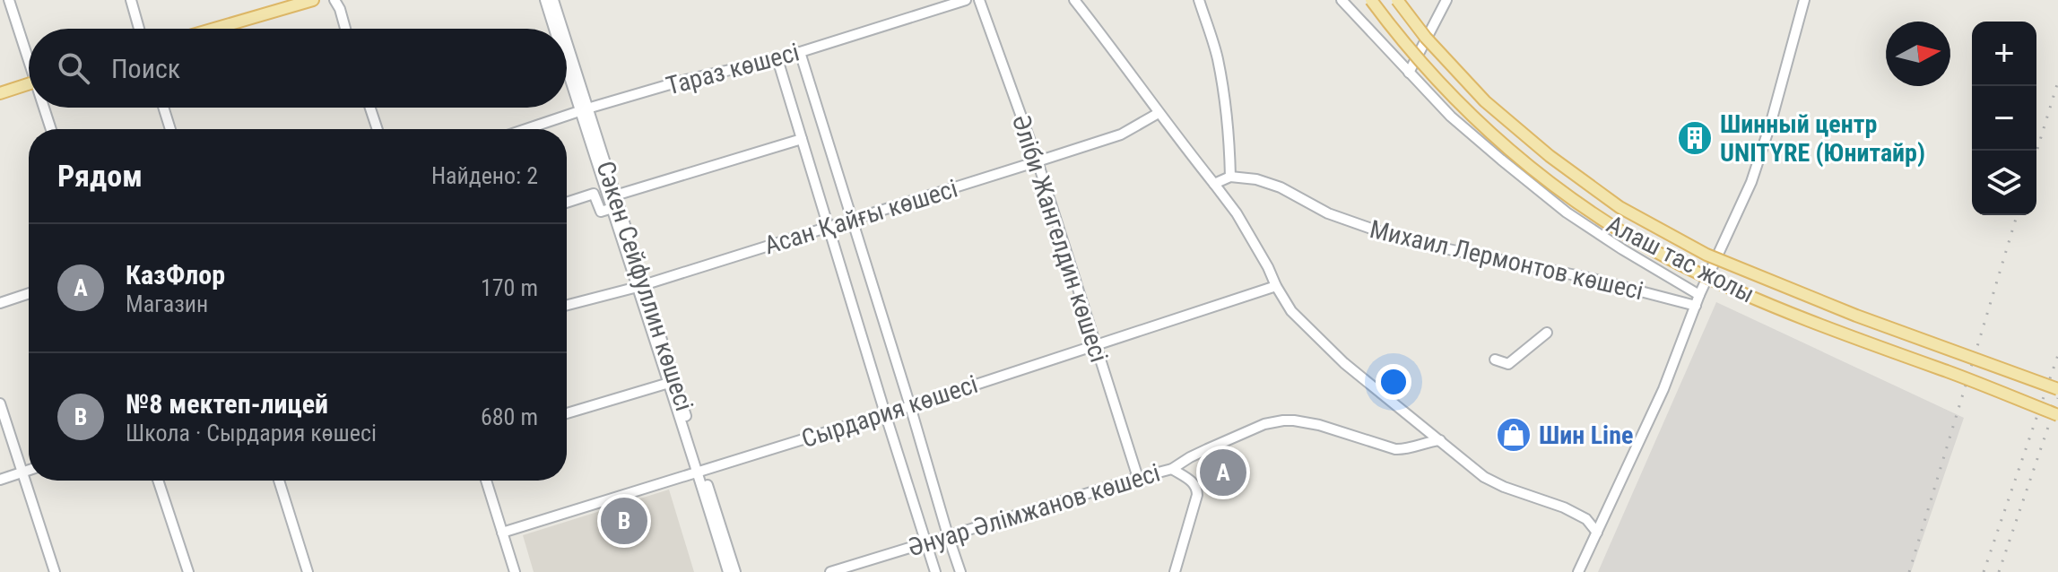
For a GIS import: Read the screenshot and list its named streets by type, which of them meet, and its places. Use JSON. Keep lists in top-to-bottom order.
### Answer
{
  "streets": {
    "main road": ["Алаш тас жолы"],
    "street": [
      "Тараз көшесі",
      "Асан Қайғы көшесі",
      "Әліби Жангелдин көшесі",
      "Михаил Лермонтов көшесі",
      "Сәкен Сейфуллин көшесі",
      "Сырдария көшесі",
      "Әнуар Әлімжанов көшесі"
    ]
  },
  "crossings": [
    ["Тараз көшесі", "Сәкен Сейфуллин көшесі"],
    ["Асан Қайғы көшесі", "Әліби Жангелдин көшесі"],
    ["Асан Қайғы көшесі", "Сәкен Сейфуллин көшесі"],
    ["Әліби Жангелдин көшесі", "Сырдария көшесі"],
    ["Әліби Жангелдин көшесі", "Әнуар Әлімжанов көшесі"],
    ["Сәкен Сейфуллин көшесі", "Сырдария көшесі"]
  ],
  "places": {
    "building": ["Шинный центр UNITYRE (Юнитайр)"],
    "shop": ["Шин Line"]
  },
  "north": "right",
  "page": {
    "map_buttons": ["+", "−"],
    "search": "Поиск",
    "heading": ["Рядом", "Найдено: 2"],
    "list": [
      {
        "mark": "A",
        "name": "КазФлор",
        "note": "Магазин",
        "value": "170 m"
      },
      {
        "mark": "B",
        "name": "№8 мектеп-лицей",
        "note": "Школа · Сырдария көшесі",
        "value": "680 m"
      }
    ],
    "pins": ["A", "B"]
  }
}
